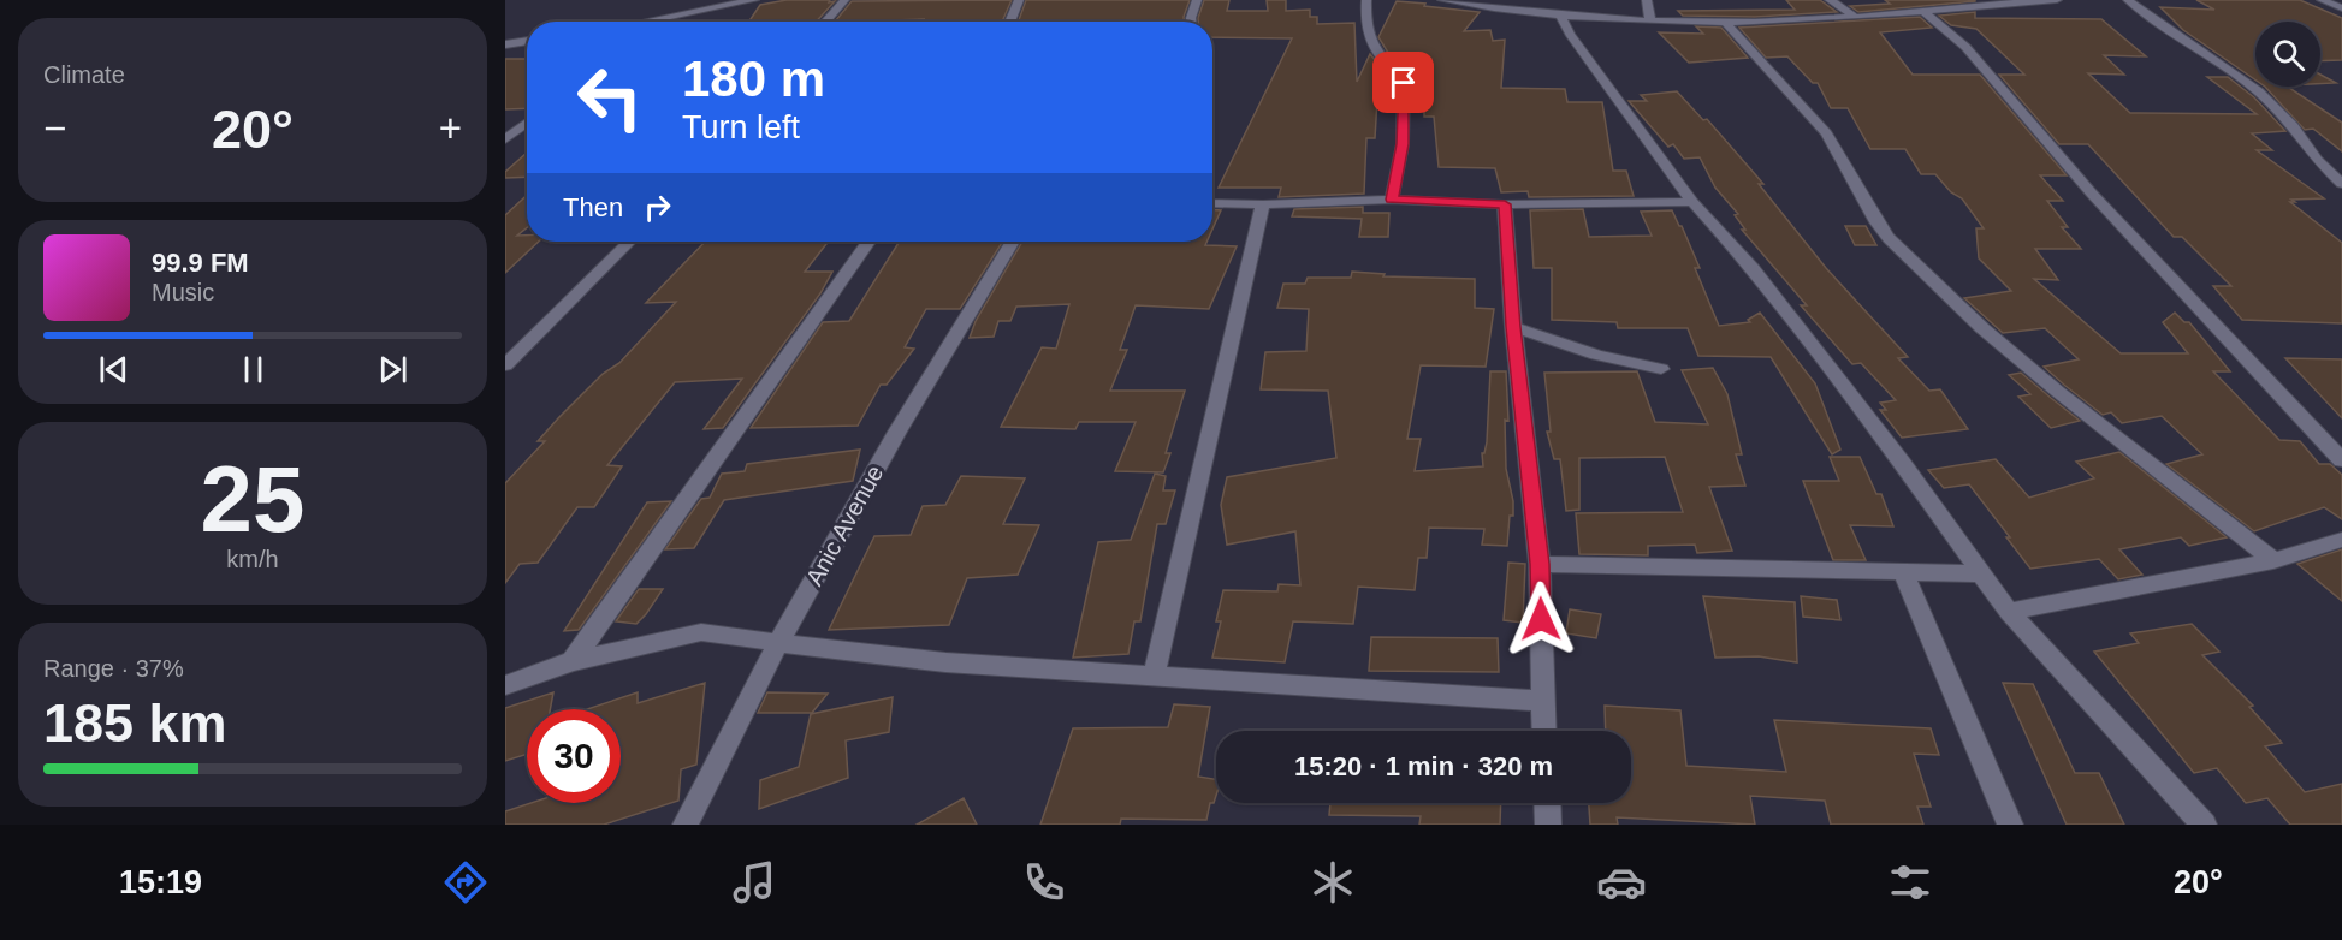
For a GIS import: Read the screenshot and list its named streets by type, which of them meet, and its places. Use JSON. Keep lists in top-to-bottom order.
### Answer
{
  "streets": {
    "street": ["Anic Avenue"]
  },
  "page": {
    "tile": [
      "Climate",
      ["25", "km/h"],
      ["Range · 37%", "185 km"]
    ],
    "turn": ["180 m", "Turn left"],
    "heat": ["−", "20°", "+"],
    "then": "Then",
    "song": ["99.9 FM", "Music"],
    "limit": "30",
    "trip": "15:20 · 1 min · 320 m",
    "tabs": ["15:19", "20°"]
  }
}
